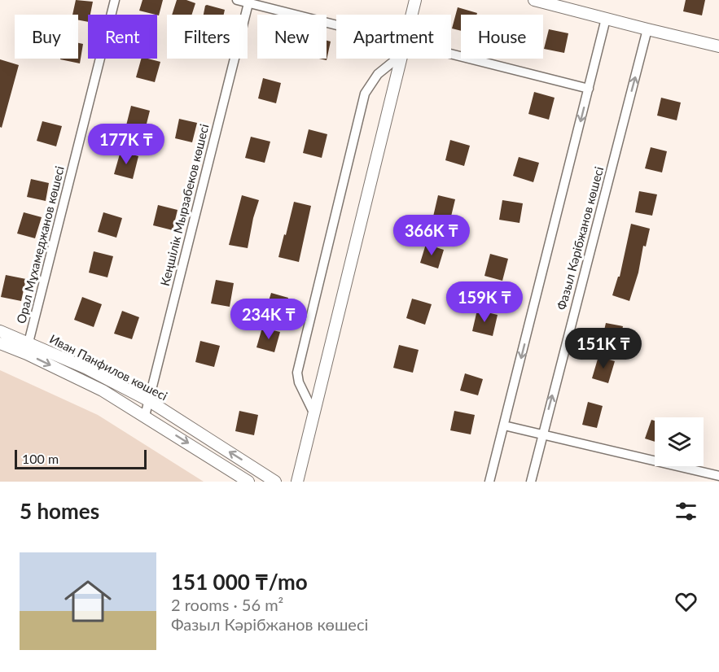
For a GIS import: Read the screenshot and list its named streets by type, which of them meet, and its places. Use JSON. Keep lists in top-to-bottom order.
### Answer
{
  "streets": {
    "street": [
      "Кеңшілік Мырзабеков көшесі",
      "Фазыл Кәрібжанов көшесі",
      "Орал Мұхамеджанов көшесі",
      "Иван Панфилов көшесі"
    ]
  },
  "crossings": [
    ["Кеңшілік Мырзабеков көшесі", "Иван Панфилов көшесі"],
    ["Орал Мұхамеджанов көшесі", "Иван Панфилов көшесі"]
  ],
  "scale_bar": "100 m",
  "page": {
    "chip": [
      "Buy",
      "Rent",
      "Filters",
      "New",
      "Apartment",
      "House"
    ],
    "price": [
      "177K ₸",
      "366K ₸",
      "159K ₸",
      "234K ₸",
      "151K ₸"
    ],
    "scale": "100 m",
    "heading": "5 homes",
    "list": [
      {
        "name": "151 000 ₸/mo",
        "note": "2 rooms · 56 m² · Фазыл Кәрібжанов көшесі"
      }
    ]
  }
}
